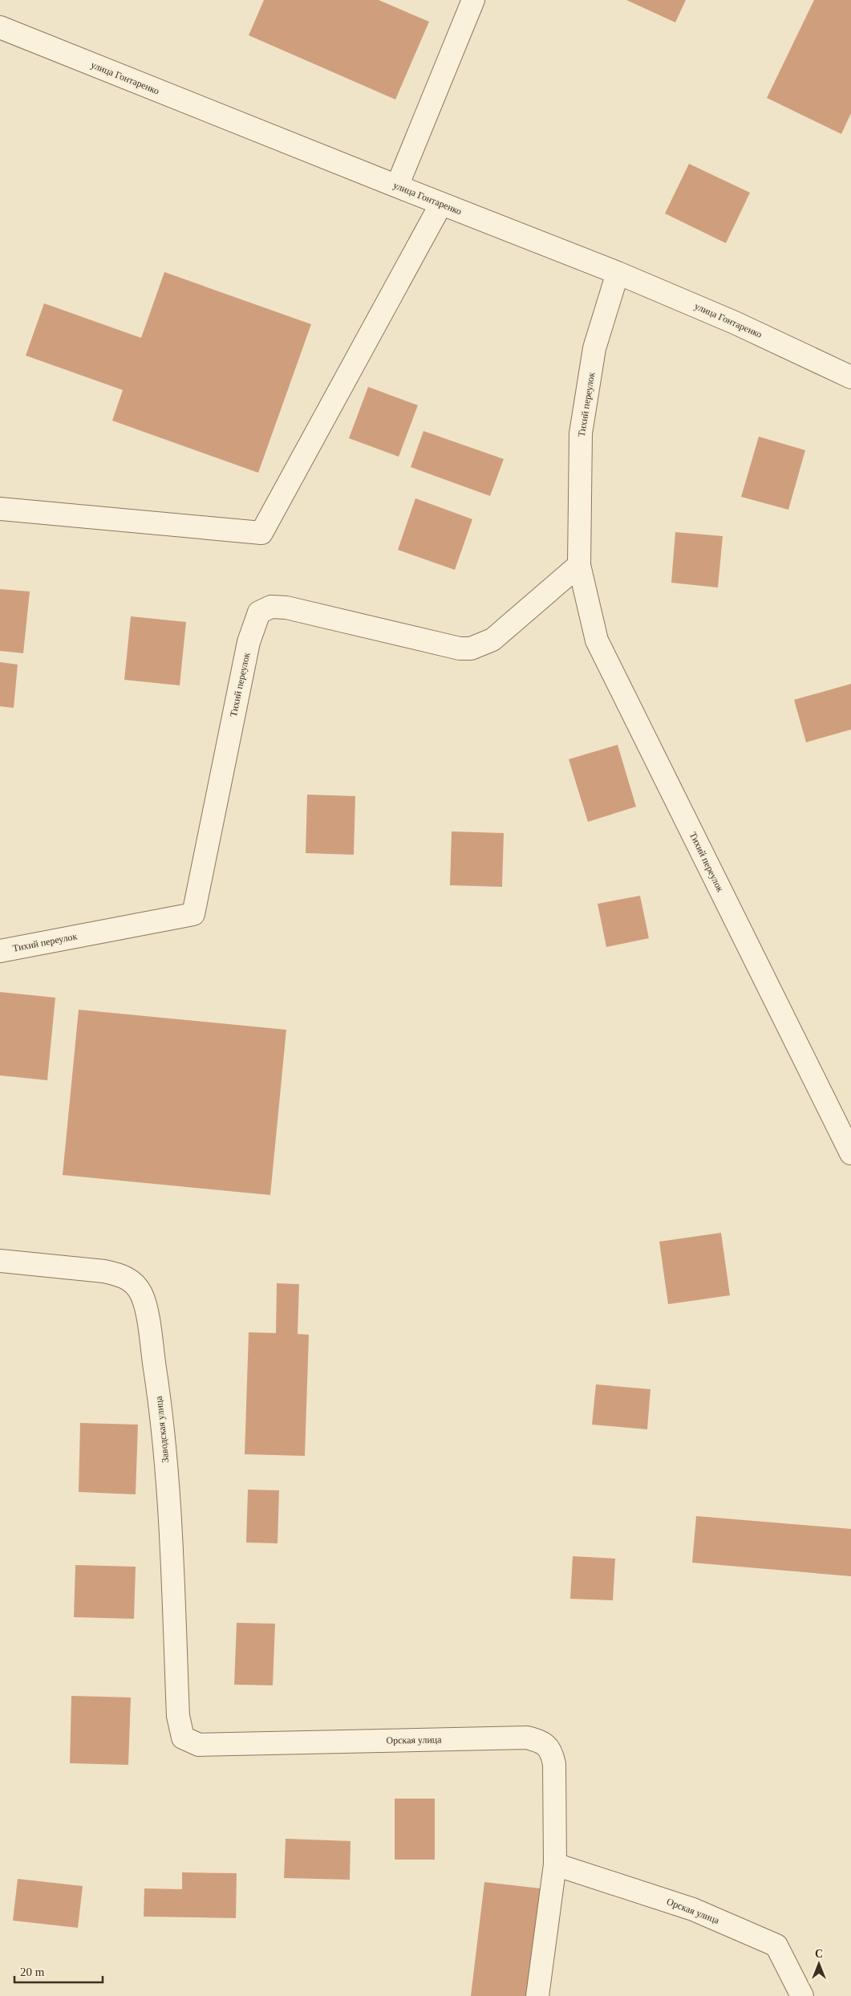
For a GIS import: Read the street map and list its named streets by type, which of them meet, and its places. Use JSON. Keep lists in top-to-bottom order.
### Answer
{
  "streets": {
    "street": [
      "улица Гонтаренко",
      "Тихий переулок",
      "Заводская улица",
      "Орская улица"
    ]
  },
  "crossings": [
    ["улица Гонтаренко", "Тихий переулок"],
    ["Заводская улица", "Орская улица"]
  ],
  "scale_bar": "20 m",
  "north": "top"
}
